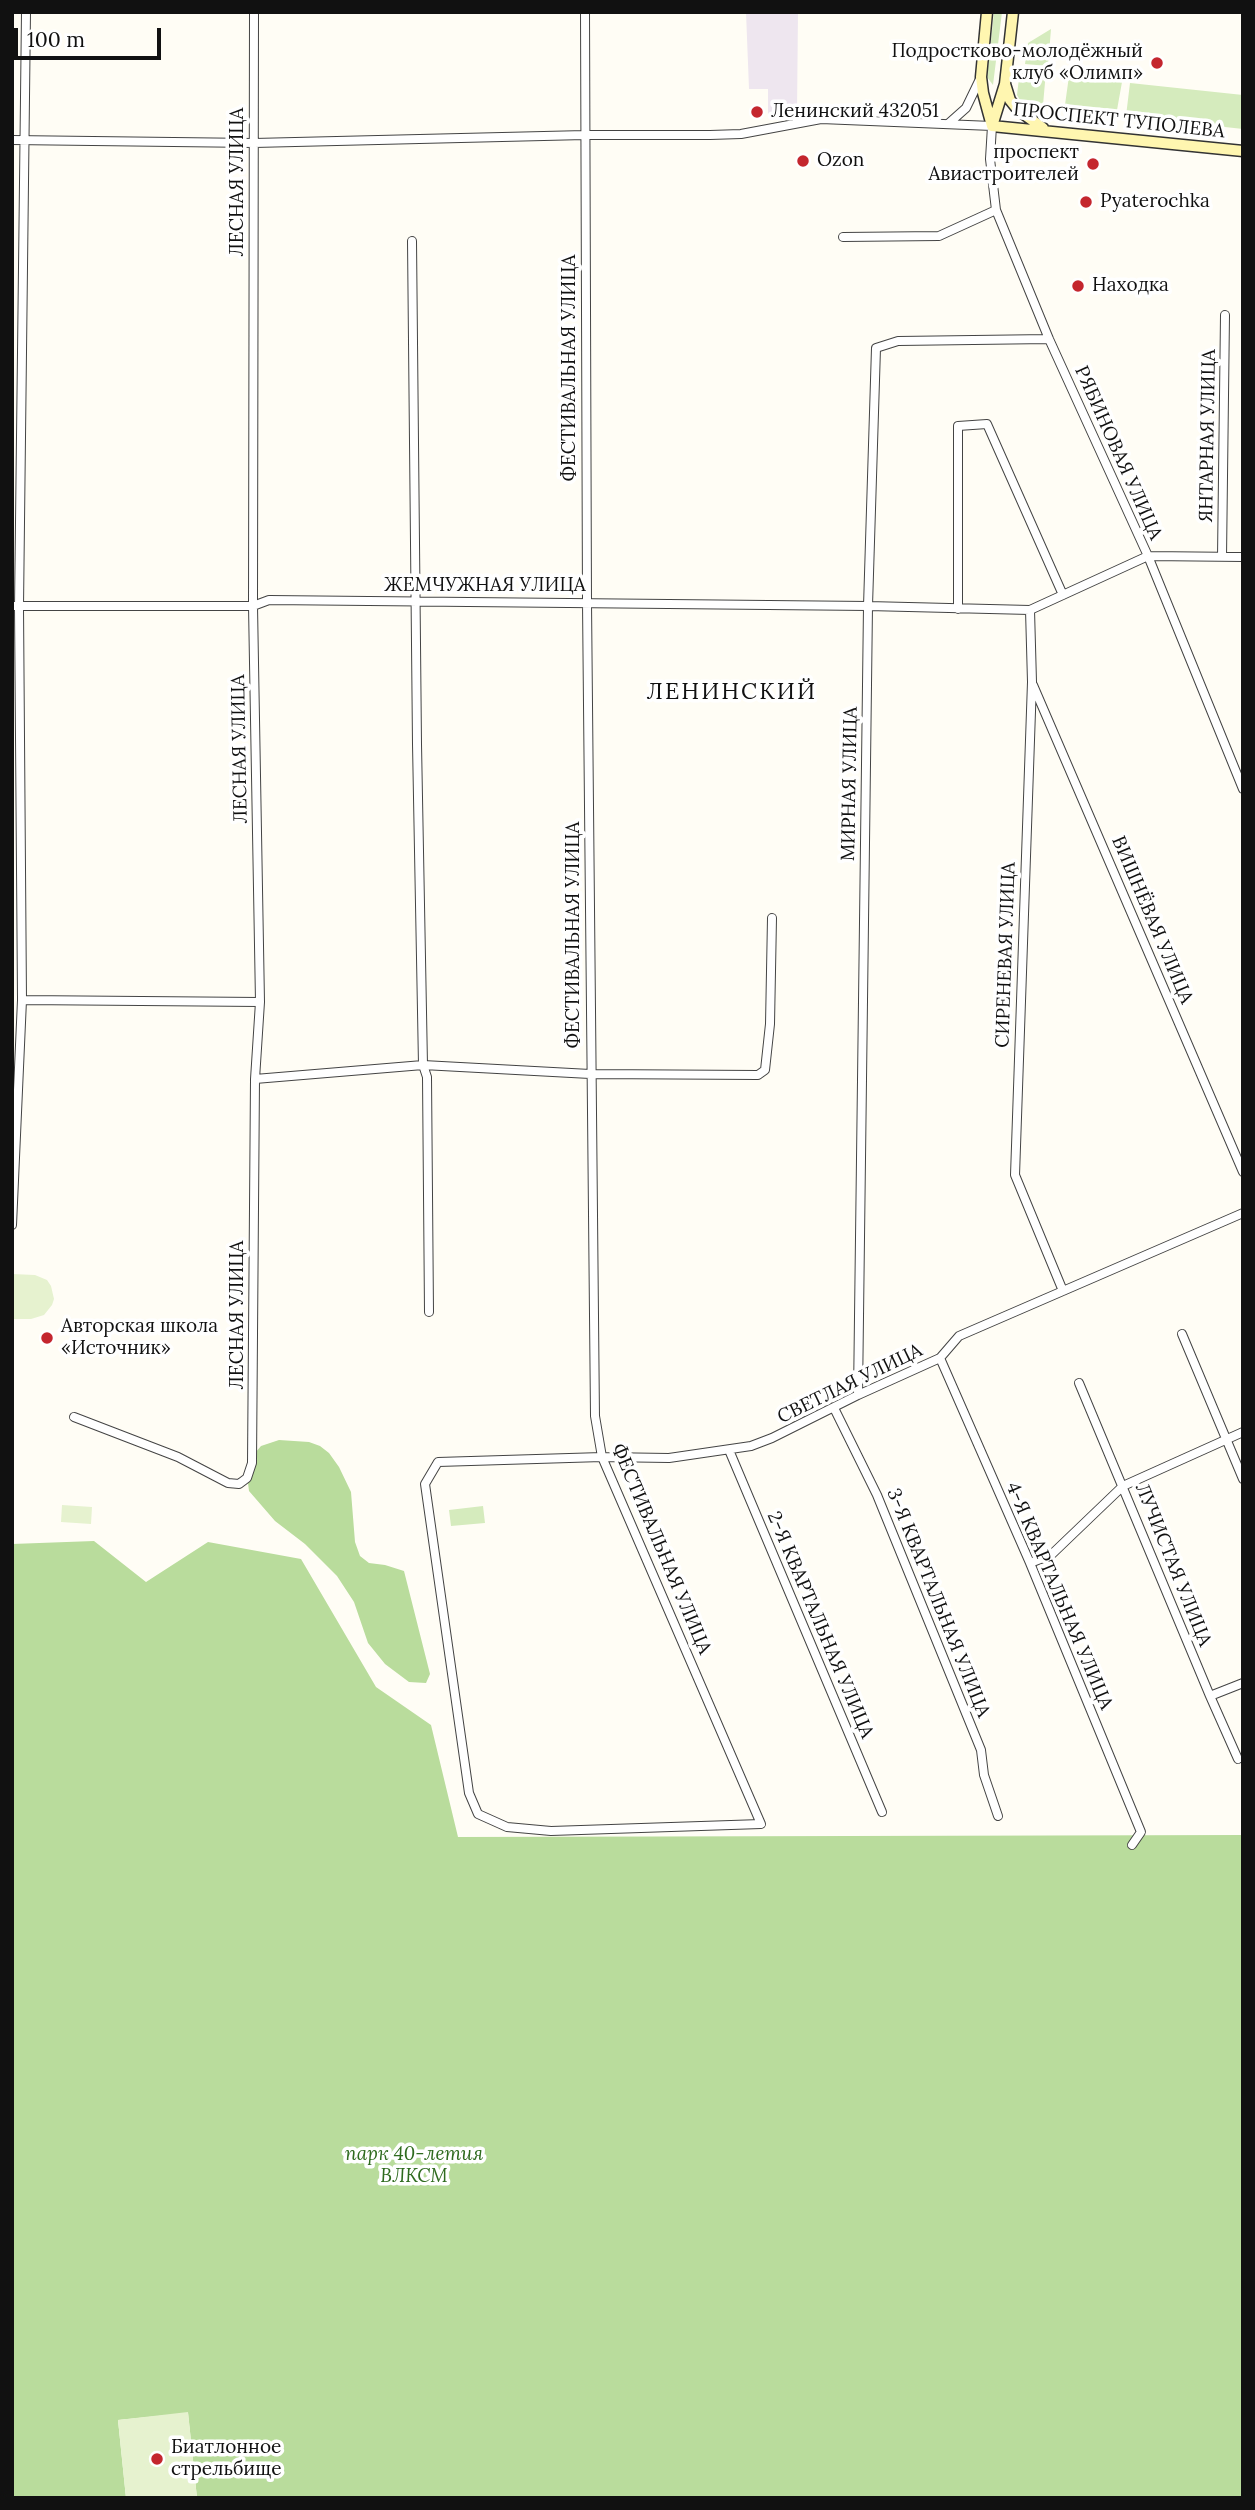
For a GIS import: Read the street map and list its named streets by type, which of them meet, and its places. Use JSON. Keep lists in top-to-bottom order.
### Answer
{
  "streets": {
    "main road": ["ПРОСПЕКТ ТУПОЛЕВА"],
    "street": [
      "ЛЕСНАЯ УЛИЦА",
      "ФЕСТИВАЛЬНАЯ УЛИЦА",
      "ЯНТАРНАЯ УЛИЦА",
      "РЯБИНОВАЯ УЛИЦА",
      "ЖЕМЧУЖНАЯ УЛИЦА",
      "МИРНАЯ УЛИЦА",
      "ВИШНЁВАЯ УЛИЦА",
      "СИРЕНЕВАЯ УЛИЦА",
      "СВЕТЛАЯ УЛИЦА",
      "ЛУЧИСТАЯ УЛИЦА",
      "4-Я КВАРТАЛЬНАЯ УЛИЦА",
      "3-Я КВАРТАЛЬНАЯ УЛИЦА",
      "2-Я КВАРТАЛЬНАЯ УЛИЦА"
    ]
  },
  "crossings": [
    ["ПРОСПЕКТ ТУПОЛЕВА", "РЯБИНОВАЯ УЛИЦА"],
    ["ЛЕСНАЯ УЛИЦА", "ЖЕМЧУЖНАЯ УЛИЦА"],
    ["ФЕСТИВАЛЬНАЯ УЛИЦА", "ЖЕМЧУЖНАЯ УЛИЦА"],
    ["ФЕСТИВАЛЬНАЯ УЛИЦА", "СВЕТЛАЯ УЛИЦА"],
    ["РЯБИНОВАЯ УЛИЦА", "МИРНАЯ УЛИЦА"],
    ["ЖЕМЧУЖНАЯ УЛИЦА", "МИРНАЯ УЛИЦА"],
    ["ЖЕМЧУЖНАЯ УЛИЦА", "СИРЕНЕВАЯ УЛИЦА"],
    ["МИРНАЯ УЛИЦА", "СВЕТЛАЯ УЛИЦА"],
    ["ВИШНЁВАЯ УЛИЦА", "СИРЕНЕВАЯ УЛИЦА"],
    ["СИРЕНЕВАЯ УЛИЦА", "СВЕТЛАЯ УЛИЦА"],
    ["СВЕТЛАЯ УЛИЦА", "4-Я КВАРТАЛЬНАЯ УЛИЦА"],
    ["СВЕТЛАЯ УЛИЦА", "3-Я КВАРТАЛЬНАЯ УЛИЦА"],
    ["СВЕТЛАЯ УЛИЦА", "2-Я КВАРТАЛЬНАЯ УЛИЦА"]
  ],
  "districts": ["ЛЕНИНСКИЙ"],
  "parks": ["парк 40-летия ВЛКСМ"],
  "places": [
    "Подростково-молодёжный клуб «Олимп»",
    "Ленинский 432051",
    "Ozon",
    "проспект Авиастроителей",
    "Pyaterochka",
    "Находка",
    "Авторская школа «Источник»",
    "Биатлонное стрельбище"
  ],
  "scale_bar": "100 m"
}
